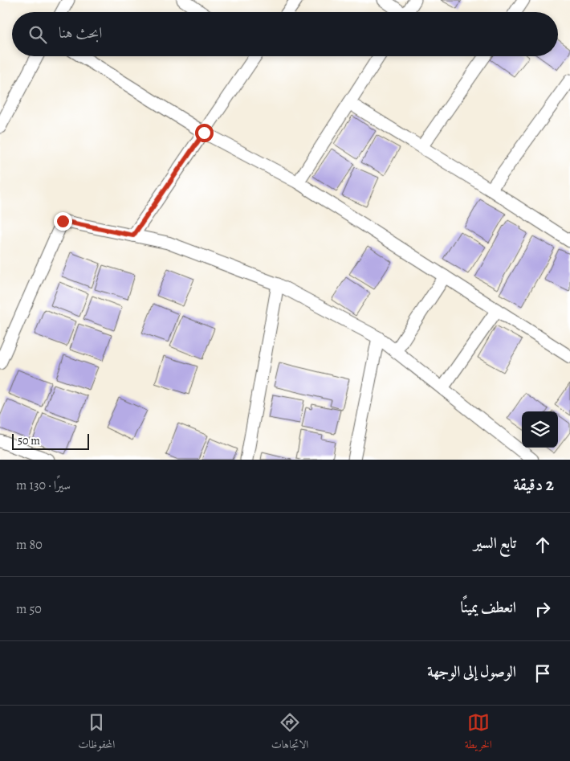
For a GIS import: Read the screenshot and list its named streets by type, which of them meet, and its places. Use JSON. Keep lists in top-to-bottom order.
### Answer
{
  "scale_bar": "50 m",
  "page": {
    "search": "ابحث هنا",
    "scale": "50 m",
    "heading": ["2 دقيقة", "سيرًا · 130 m"],
    "list": [
      ["تابع السير", "80 m"],
      ["انعطف يمينًا", "50 m"],
      "الوصول إلى الوجهة"
    ],
    "nav": ["الخريطة", "الاتجاهات", "المحفوظات"]
  }
}
